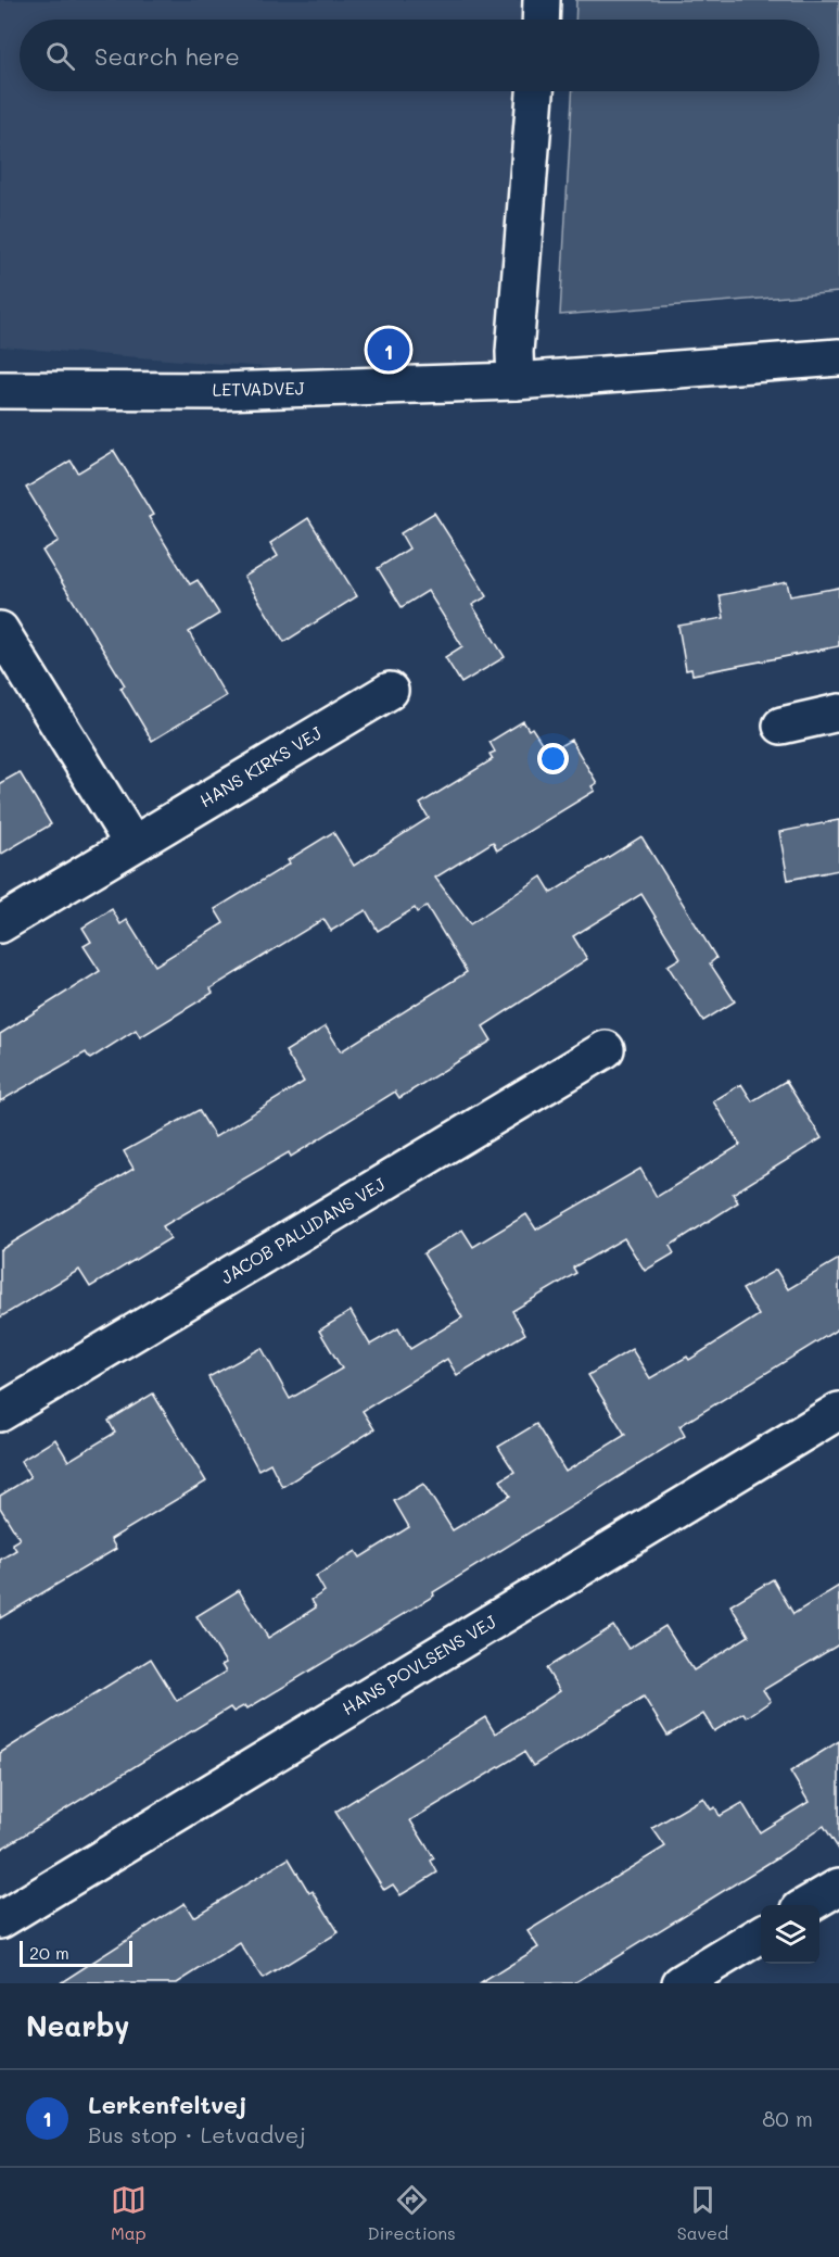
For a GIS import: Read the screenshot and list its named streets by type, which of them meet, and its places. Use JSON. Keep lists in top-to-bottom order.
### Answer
{
  "streets": {
    "street": [
      "LETVADVEJ",
      "HANS KIRKS VEJ",
      "JACOB PALUDANS VEJ",
      "HANS POVLSENS VEJ"
    ]
  },
  "scale_bar": "20 m",
  "page": {
    "search": "Search here",
    "pins": "1",
    "scale": "20 m",
    "heading": "Nearby",
    "list": [
      {
        "mark": "1",
        "name": "Lerkenfeltvej",
        "note": "Bus stop · Letvadvej",
        "value": "80 m"
      }
    ],
    "nav": ["Map", "Directions", "Saved"]
  }
}
